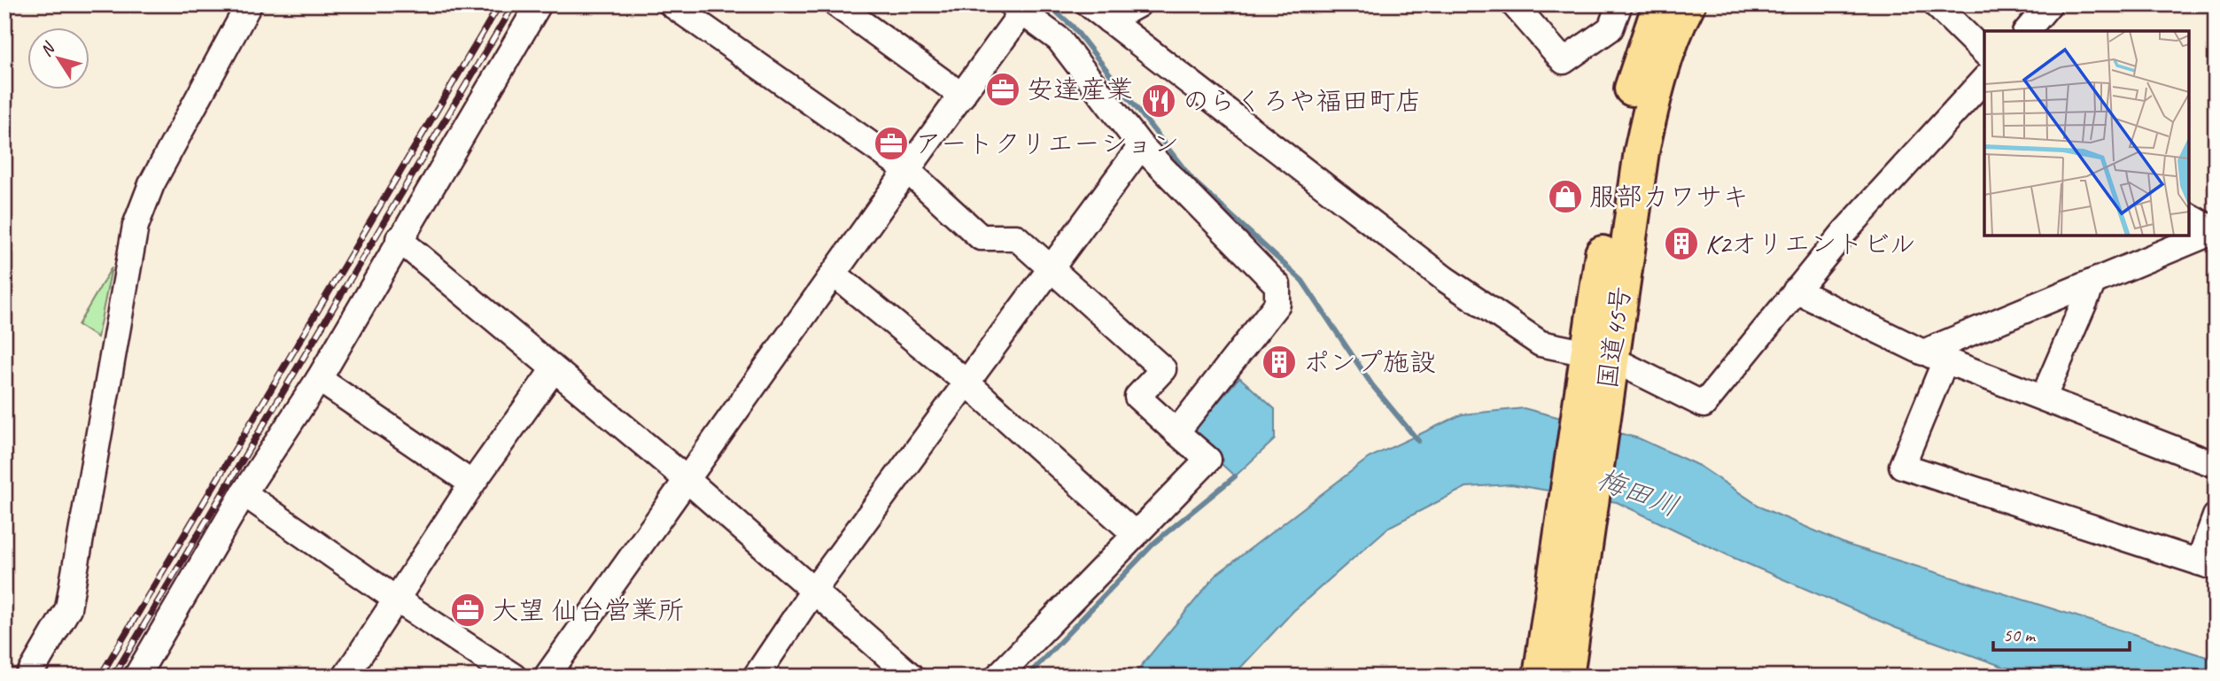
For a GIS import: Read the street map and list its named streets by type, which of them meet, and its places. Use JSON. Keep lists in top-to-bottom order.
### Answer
{
  "streets": {
    "highway": ["国道45号"]
  },
  "water": ["梅田川"],
  "places": {
    "office": ["安達産業", "アートクリエーション", "大望 仙台営業所"],
    "restaurant": ["のらくろや福田町店"],
    "shop": ["服部カワサキ"],
    "building": ["K2オリエントビル", "ポンプ施設"]
  },
  "scale_bar": "50 m",
  "north": "top left"
}
